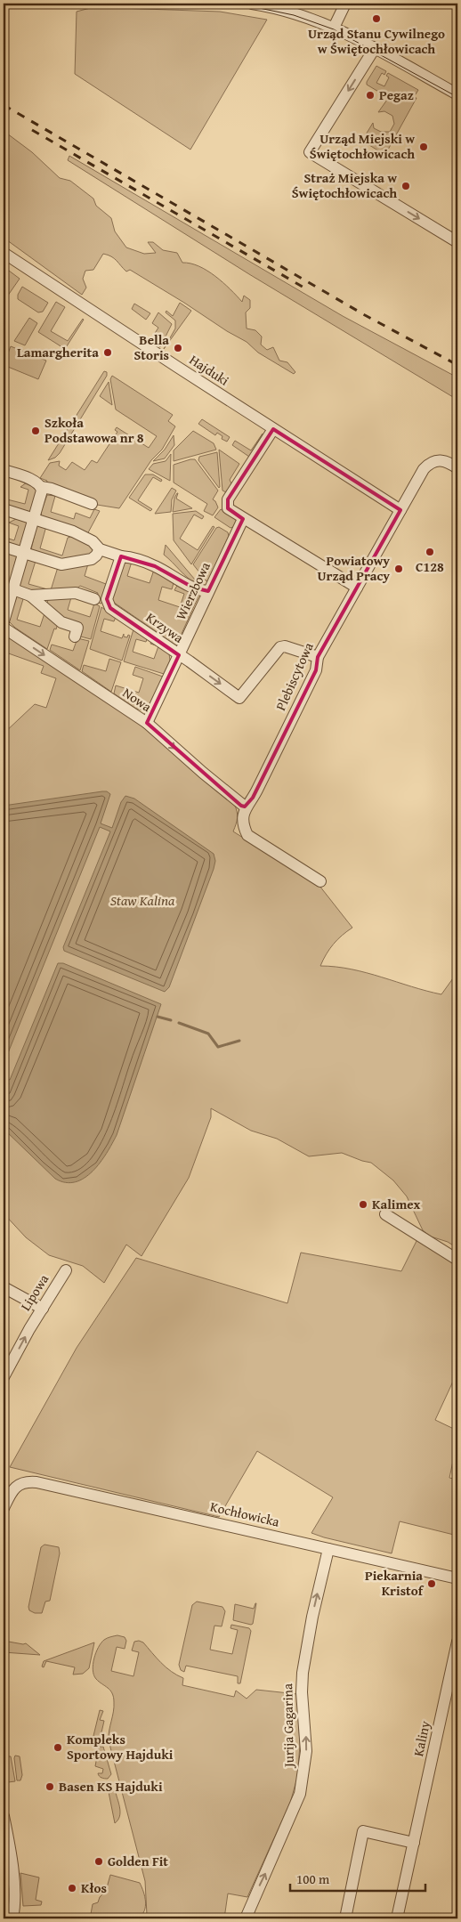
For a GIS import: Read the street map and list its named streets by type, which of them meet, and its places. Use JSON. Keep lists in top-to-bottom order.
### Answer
{
  "streets": {
    "street": [
      "Hajduki",
      "Wierzbowa",
      "Krzywa",
      "Plebiscytowa",
      "Nowa",
      "Lipowa",
      "Kochłowicka",
      "Jurija Gagarina",
      "Kaliny"
    ]
  },
  "crossings": [
    ["Hajduki", "Plebiscytowa"],
    ["Wierzbowa", "Krzywa"],
    ["Wierzbowa", "Nowa"],
    ["Krzywa", "Plebiscytowa"],
    ["Plebiscytowa", "Nowa"],
    ["Kochłowicka", "Jurija Gagarina"]
  ],
  "one_way": ["Nowa", "Lipowa", "Jurija Gagarina"],
  "water": ["Staw Kalina"],
  "places": [
    "Urząd Stanu Cywilnego w Świętochłowicach",
    "Pegaz",
    "Urząd Miejski w Świętochłowicach",
    "Straż Miejska w Świętochłowicach",
    "Bella Storis",
    "Lamargherita",
    "Szkoła Podstawowa nr 8",
    "C128",
    "Powiatowy Urząd Pracy",
    "Kalimex",
    "Piekarnia Kristof",
    "Kompleks Sportowy Hajduki",
    "Basen KS Hajduki",
    "Golden Fit",
    "Kłos"
  ],
  "scale_bar": "100 m"
}
